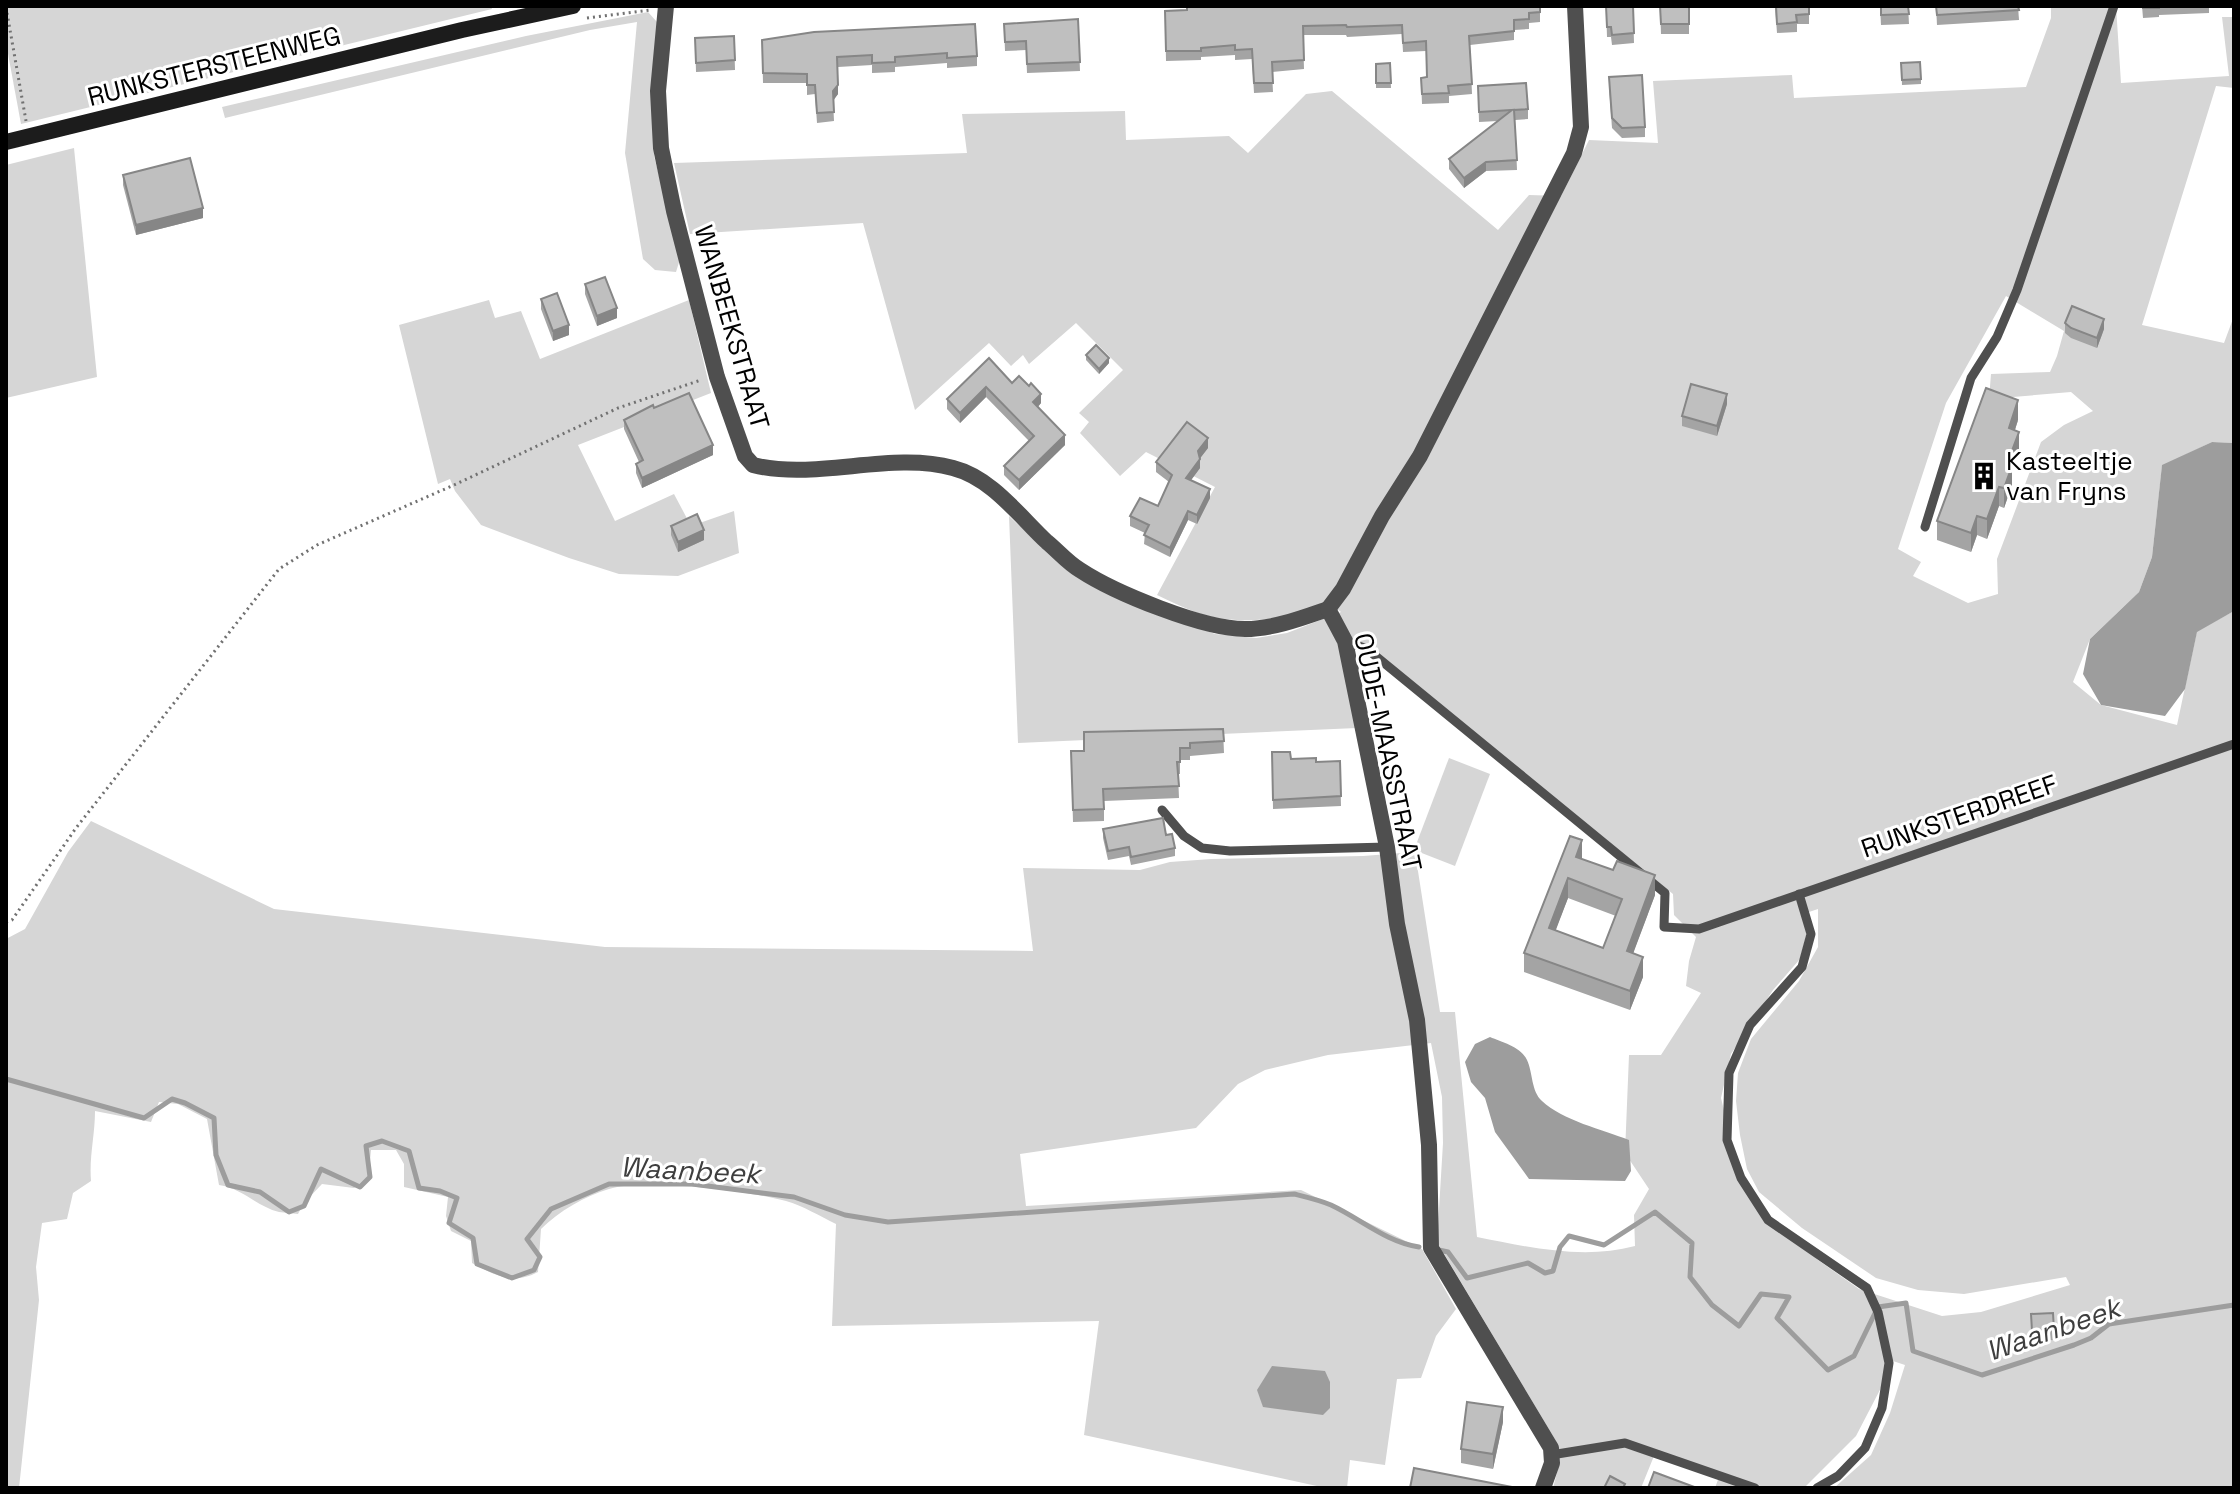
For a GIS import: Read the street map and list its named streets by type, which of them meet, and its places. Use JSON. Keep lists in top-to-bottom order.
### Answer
{
  "streets": {
    "street": ["RUNKSTERSTEENWEG", "WANBEEKSTRAAT", "OUDE-MAASSTRAAT"],
    "lane": ["RUNKSTERDREEF"]
  },
  "crossings": [
    ["WANBEEKSTRAAT", "OUDE-MAASSTRAAT"],
    ["OUDE-MAASSTRAAT", "RUNKSTERDREEF"]
  ],
  "water": ["Waanbeek"],
  "places": {
    "building": ["Kasteeltje van Fryns"]
  }
}
